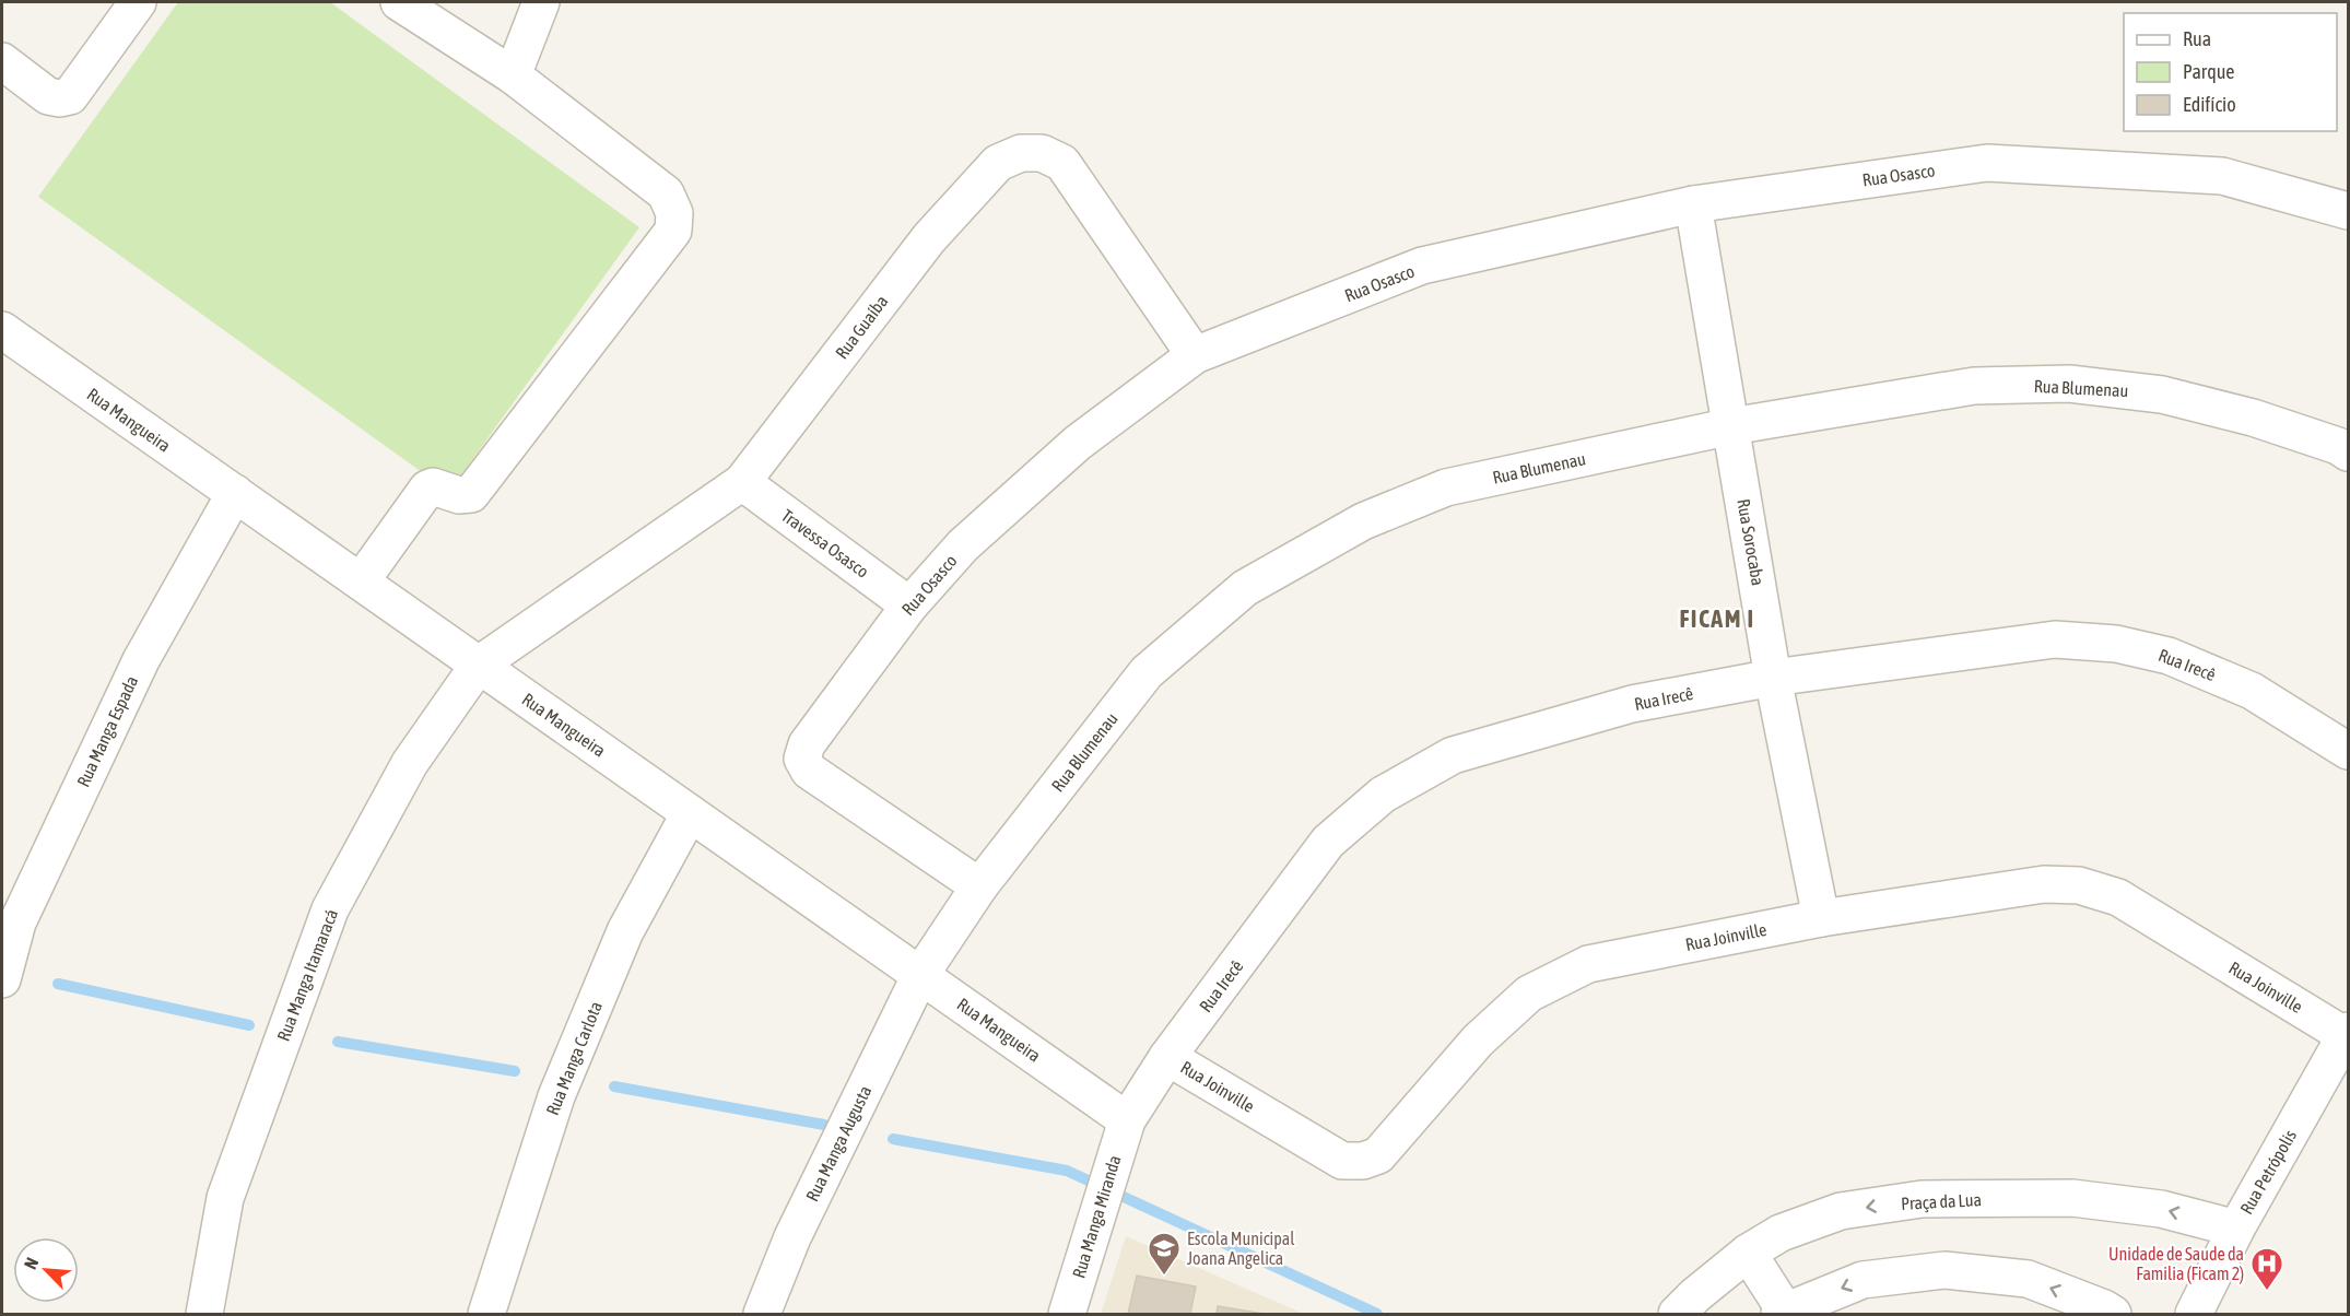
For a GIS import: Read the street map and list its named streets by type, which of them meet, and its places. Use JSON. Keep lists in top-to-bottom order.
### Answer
{
  "streets": {
    "street": [
      "Rua Osasco",
      "Rua Guaíba",
      "Rua Blumenau",
      "Rua Mangueira",
      "Rua Sorocaba",
      "Travessa Osasco",
      "Rua Irecê",
      "Rua Manga Espada",
      "Rua Joinville",
      "Rua Manga Itamaracá",
      "Rua Manga Carlota",
      "Rua Manga Augusta",
      "Rua Petrópolis",
      "Praça da Lua",
      "Rua Manga Miranda"
    ]
  },
  "crossings": [
    ["Rua Osasco", "Rua Guaíba"],
    ["Rua Osasco", "Rua Blumenau"],
    ["Rua Osasco", "Rua Sorocaba"],
    ["Rua Osasco", "Travessa Osasco"],
    ["Rua Guaíba", "Rua Mangueira"],
    ["Rua Guaíba", "Travessa Osasco"],
    ["Rua Guaíba", "Rua Manga Itamaracá"],
    ["Rua Blumenau", "Rua Mangueira"],
    ["Rua Blumenau", "Rua Sorocaba"],
    ["Rua Blumenau", "Rua Manga Augusta"],
    ["Rua Mangueira", "Rua Irecê"],
    ["Rua Mangueira", "Rua Manga Espada"],
    ["Rua Mangueira", "Rua Manga Itamaracá"],
    ["Rua Mangueira", "Rua Manga Carlota"],
    ["Rua Mangueira", "Rua Manga Augusta"],
    ["Rua Mangueira", "Rua Manga Miranda"],
    ["Rua Sorocaba", "Rua Irecê"],
    ["Rua Sorocaba", "Rua Joinville"],
    ["Rua Irecê", "Rua Joinville"],
    ["Rua Irecê", "Rua Manga Miranda"],
    ["Rua Joinville", "Rua Petrópolis"],
    ["Rua Petrópolis", "Praça da Lua"]
  ],
  "districts": ["FICAM I"],
  "places": {
    "school or university": ["Escola Municipal Joana Angelica"],
    "hospital": ["Unidade de Saude da Familia (Ficam 2)"]
  },
  "legend": ["Rua", "Parque", "Edifício"],
  "north": "top left"
}
